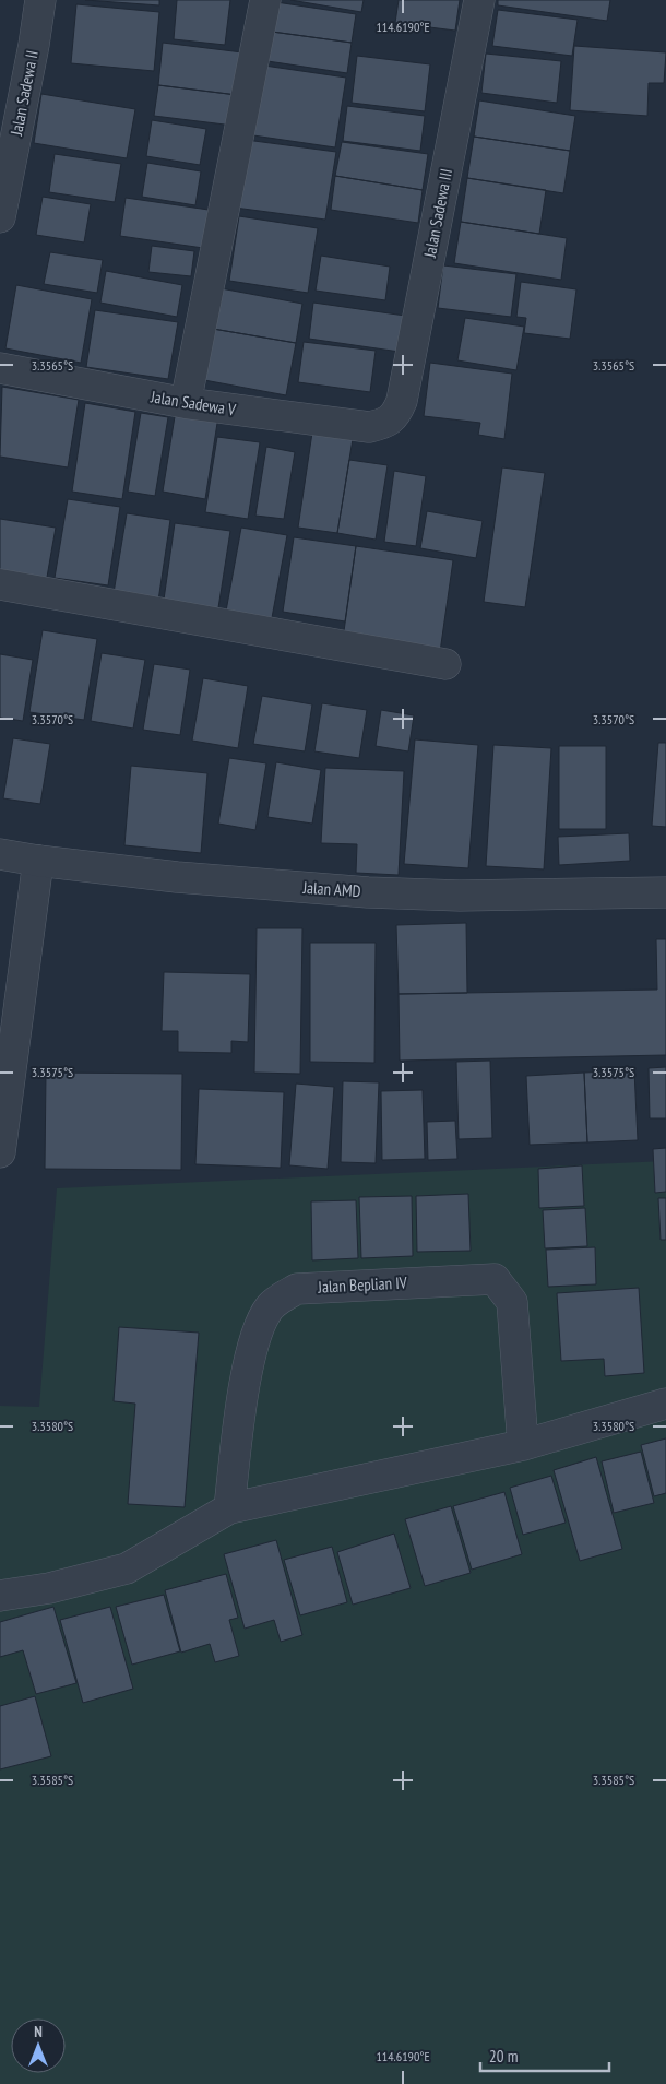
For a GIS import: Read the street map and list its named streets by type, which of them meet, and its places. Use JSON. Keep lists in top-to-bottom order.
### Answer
{
  "streets": {
    "street": [
      "Jalan Sadewa II",
      "Jalan Sadewa III",
      "Jalan Sadewa V",
      "Jalan AMD",
      "Jalan Beplian IV"
    ]
  },
  "crossings": [
    ["Jalan Sadewa III", "Jalan Sadewa V"]
  ],
  "scale_bar": "20 m",
  "north": "top",
  "coordinates": [
    "114.6190°E",
    "3.3565°S",
    "3.3570°S",
    "3.3575°S",
    "3.3580°S",
    "3.3585°S"
  ]
}
